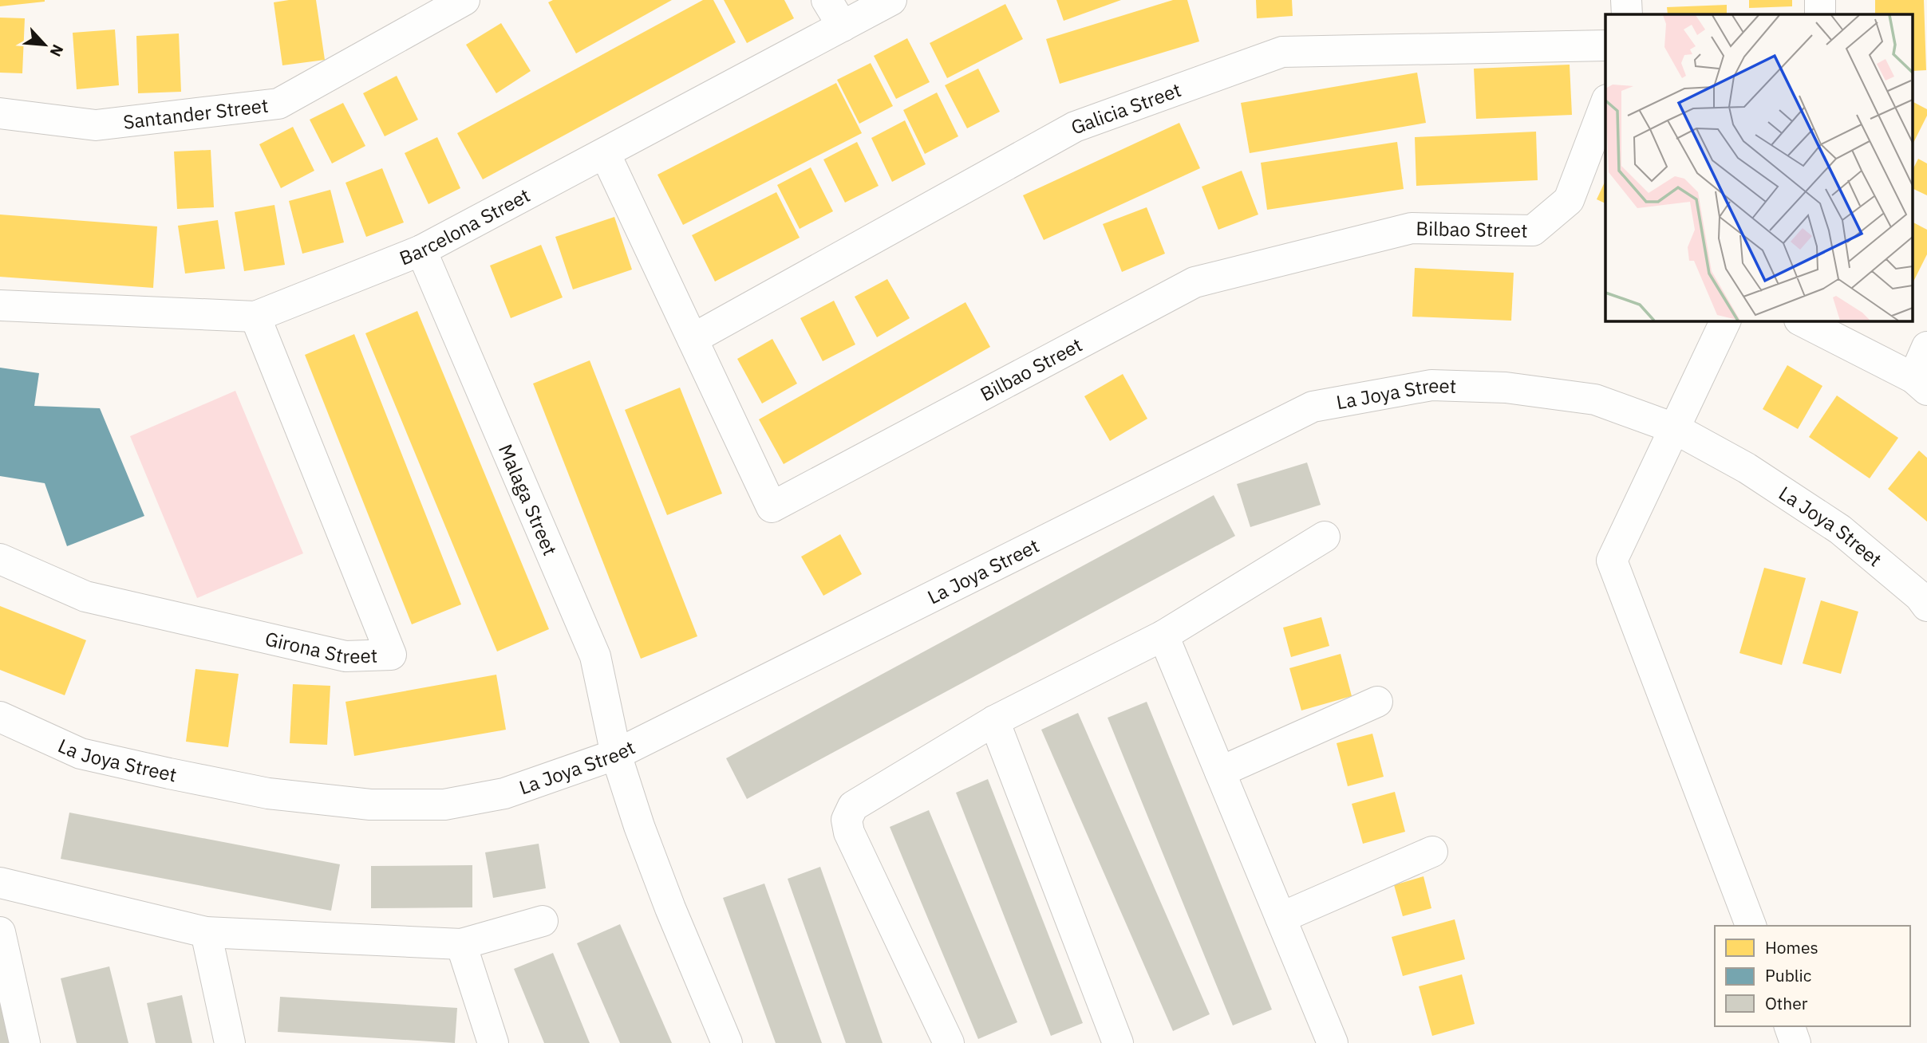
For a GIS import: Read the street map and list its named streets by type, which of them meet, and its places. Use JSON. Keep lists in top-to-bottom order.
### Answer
{
  "streets": {
    "street": [
      "Galicia Street",
      "Santander Street",
      "Barcelona Street",
      "Bilbao Street",
      "La Joya Street",
      "Malaga Street",
      "Girona Street"
    ]
  },
  "crossings": [
    ["Galicia Street", "Bilbao Street"],
    ["Barcelona Street", "Bilbao Street"],
    ["Barcelona Street", "Malaga Street"],
    ["Barcelona Street", "Girona Street"],
    ["La Joya Street", "Malaga Street"]
  ],
  "legend": ["Homes", "Public", "Other"],
  "north": "bottom right"
}
